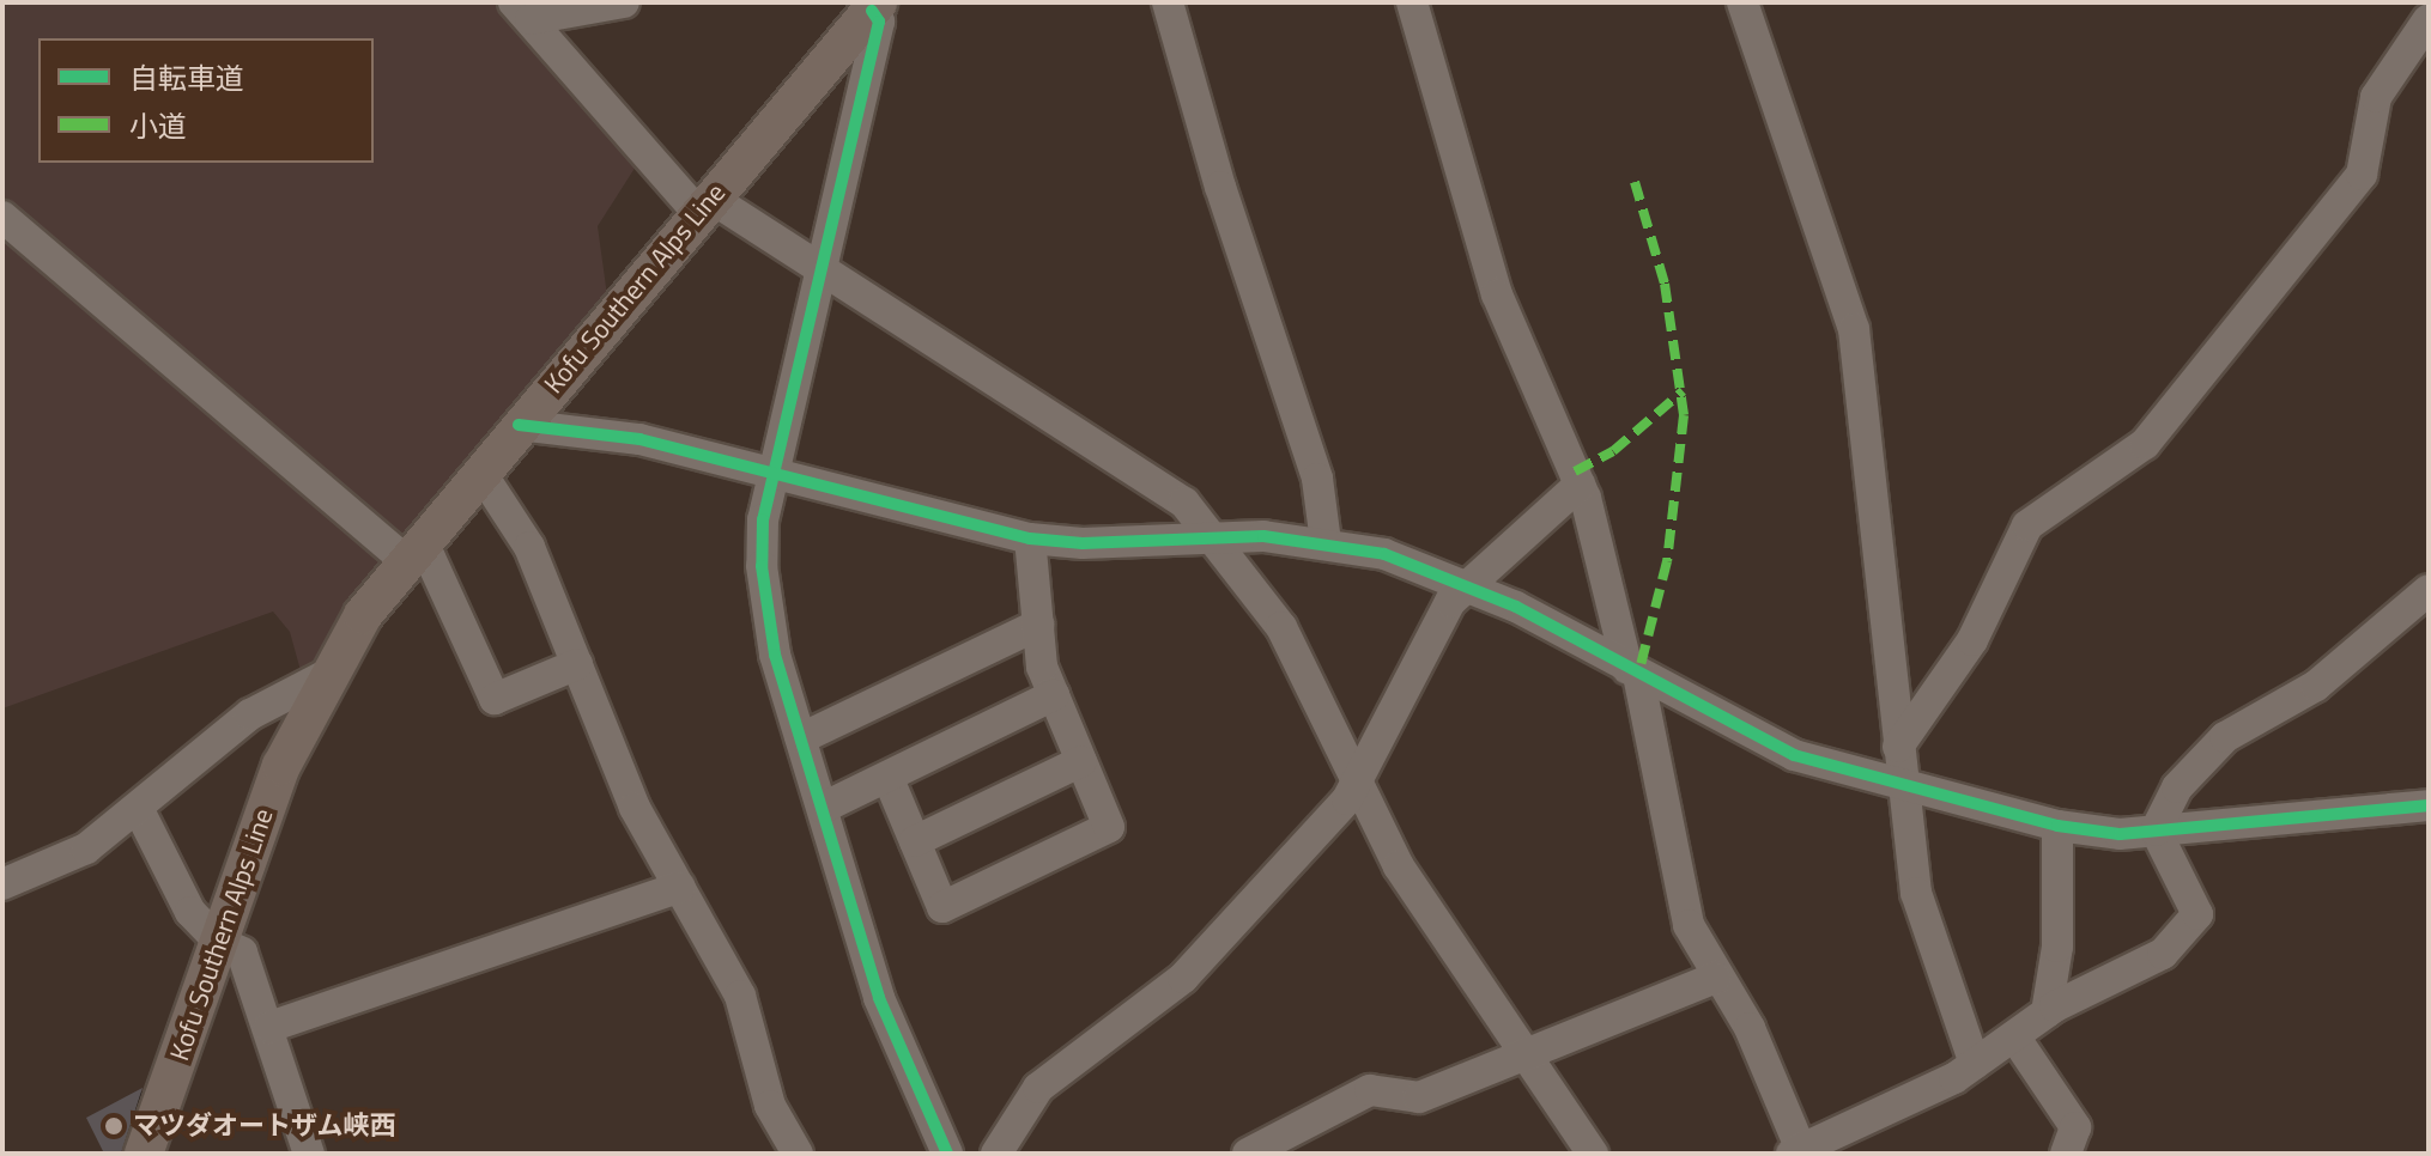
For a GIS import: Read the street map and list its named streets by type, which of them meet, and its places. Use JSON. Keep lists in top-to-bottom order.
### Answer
{
  "streets": {
    "main road": ["Kofu Southern Alps Line"]
  },
  "places": ["マツダオートザム峡西"],
  "legend": ["自転車道", "小道"]
}
